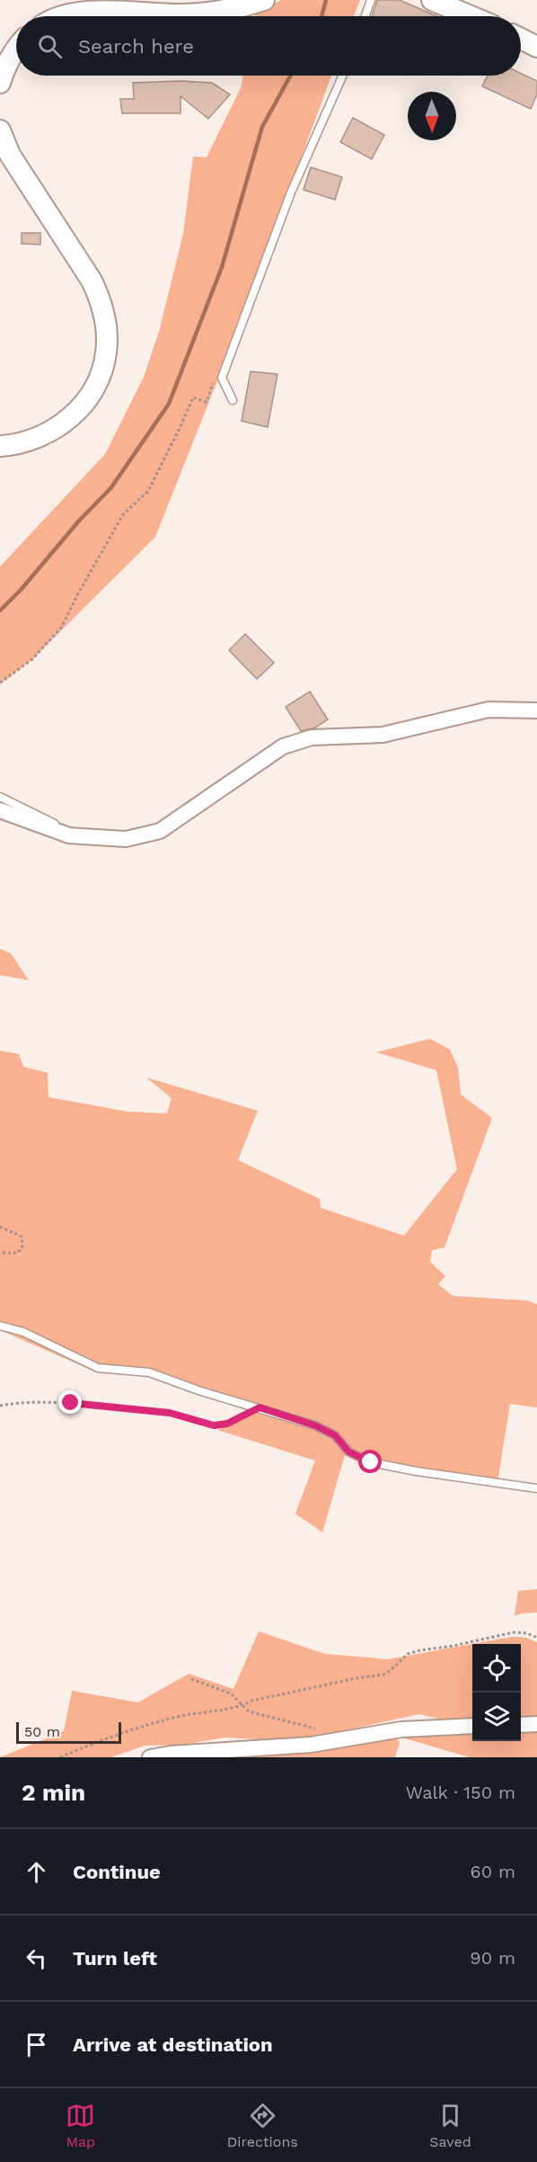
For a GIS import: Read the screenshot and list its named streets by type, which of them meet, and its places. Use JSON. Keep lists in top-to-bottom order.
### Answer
{
  "scale_bar": "50 m",
  "north": "bottom",
  "page": {
    "search": "Search here",
    "scale": "50 m",
    "heading": ["2 min", "Walk · 150 m"],
    "list": [
      ["Continue", "60 m"],
      ["Turn left", "90 m"],
      "Arrive at destination"
    ],
    "nav": ["Map", "Directions", "Saved"]
  }
}
